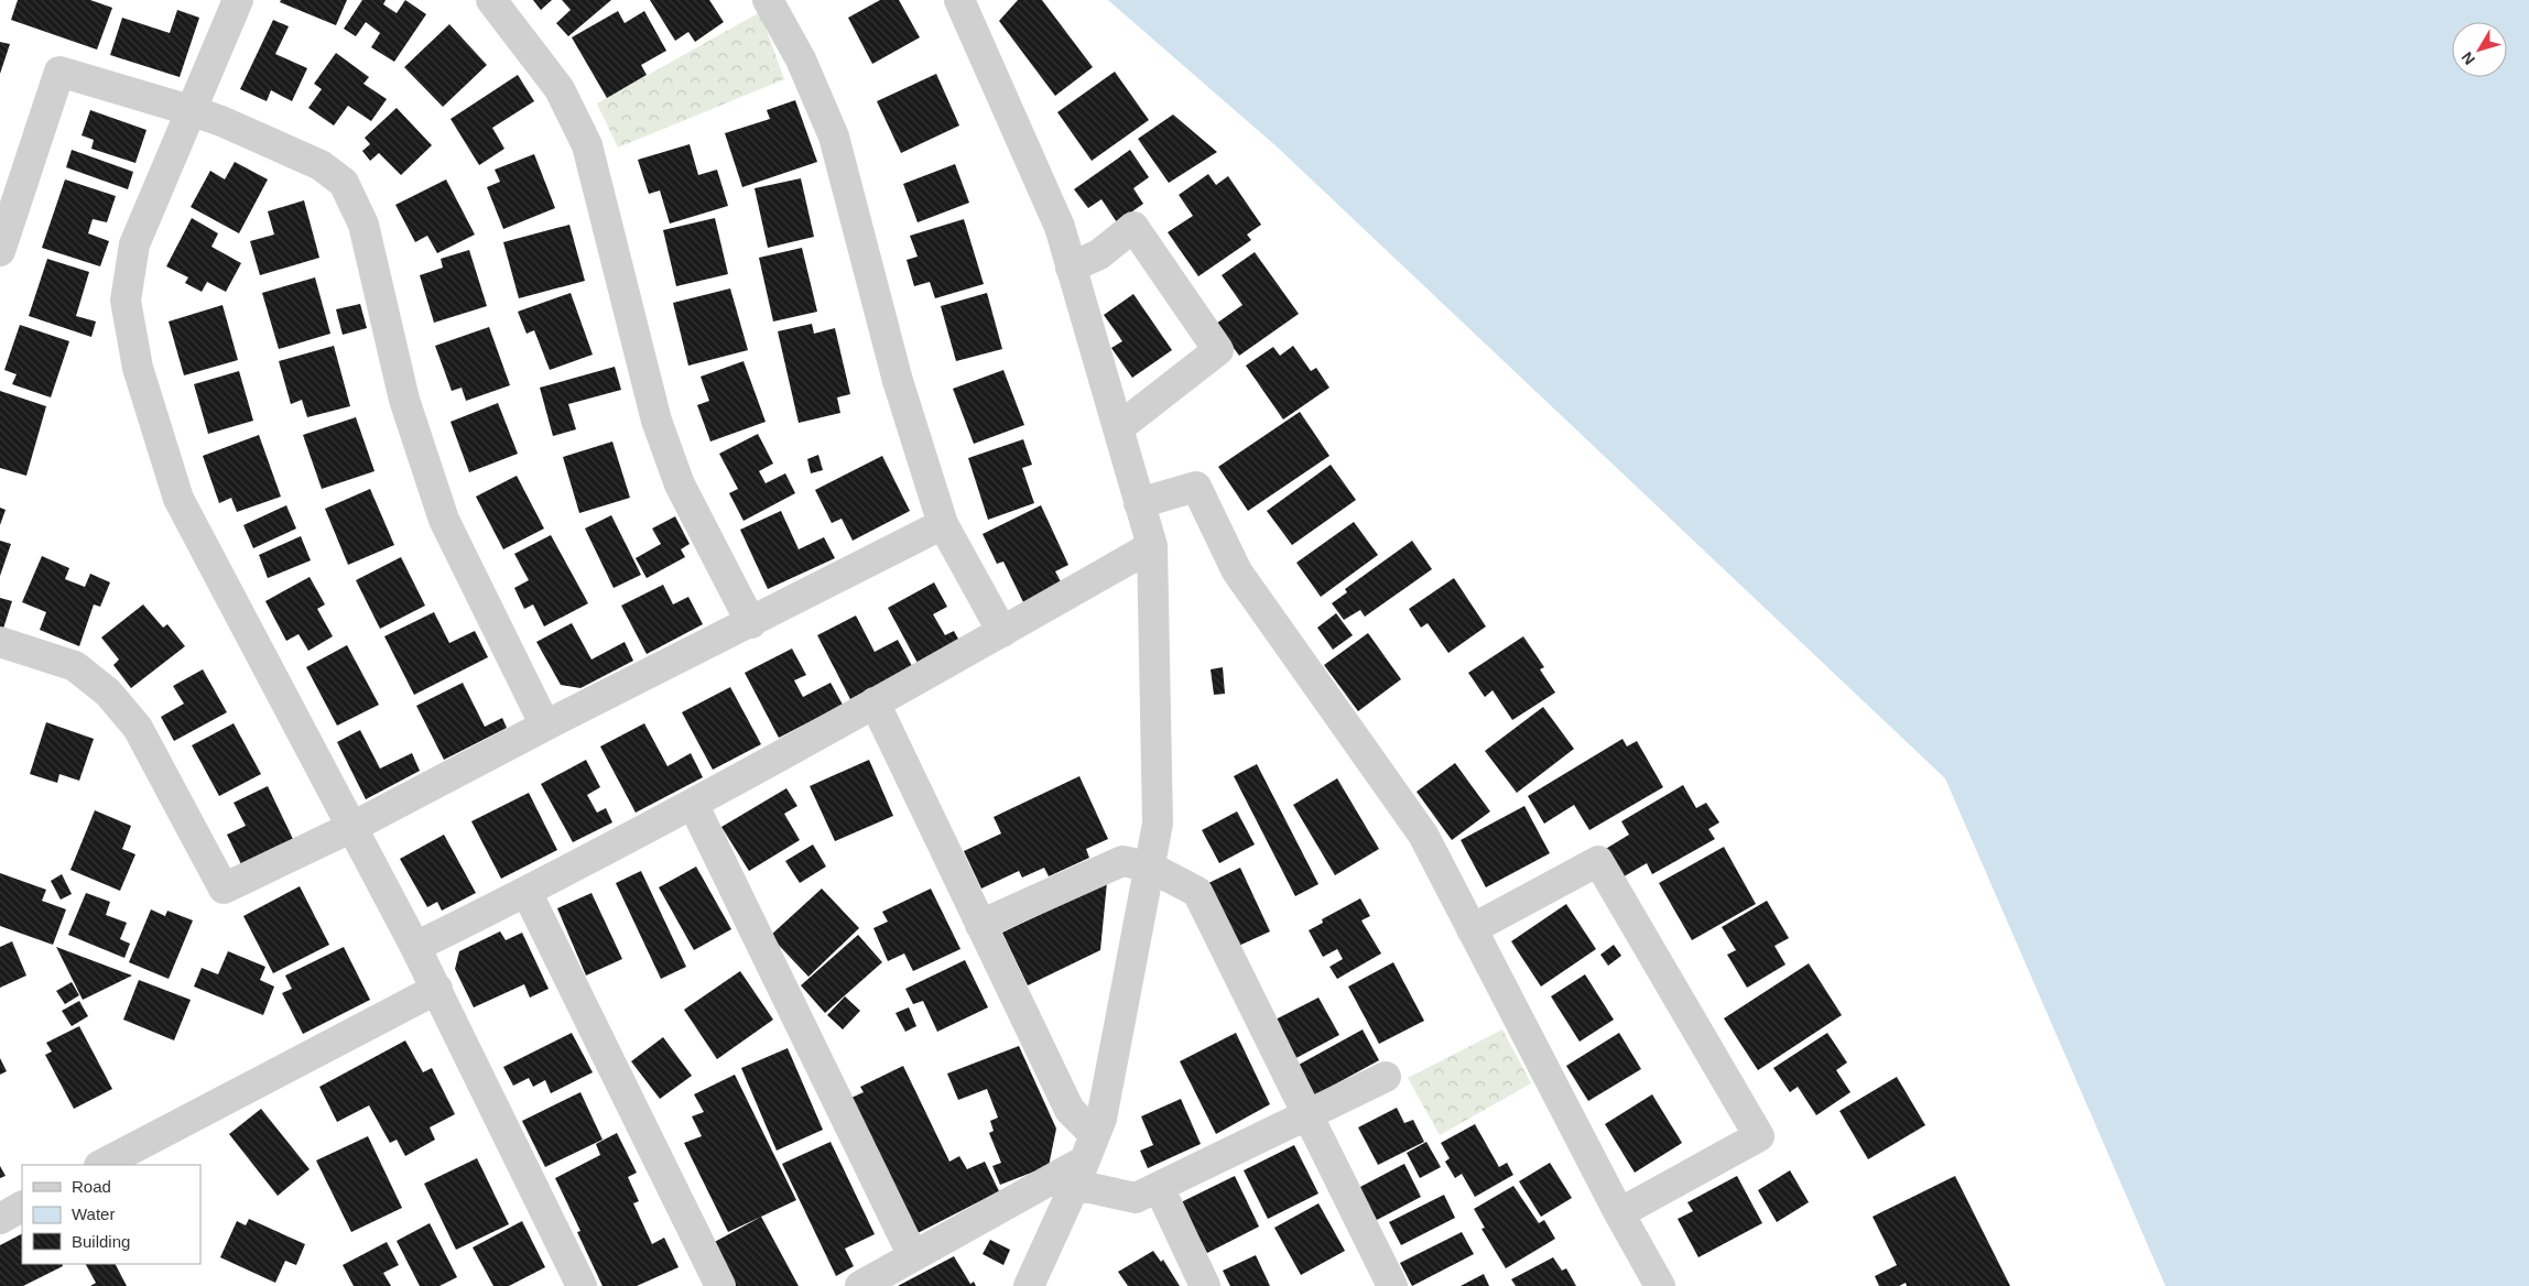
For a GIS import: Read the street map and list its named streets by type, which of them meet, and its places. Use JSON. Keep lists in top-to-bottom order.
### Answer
{
  "legend": ["Road", "Water", "Building"],
  "north": "bottom left"
}
